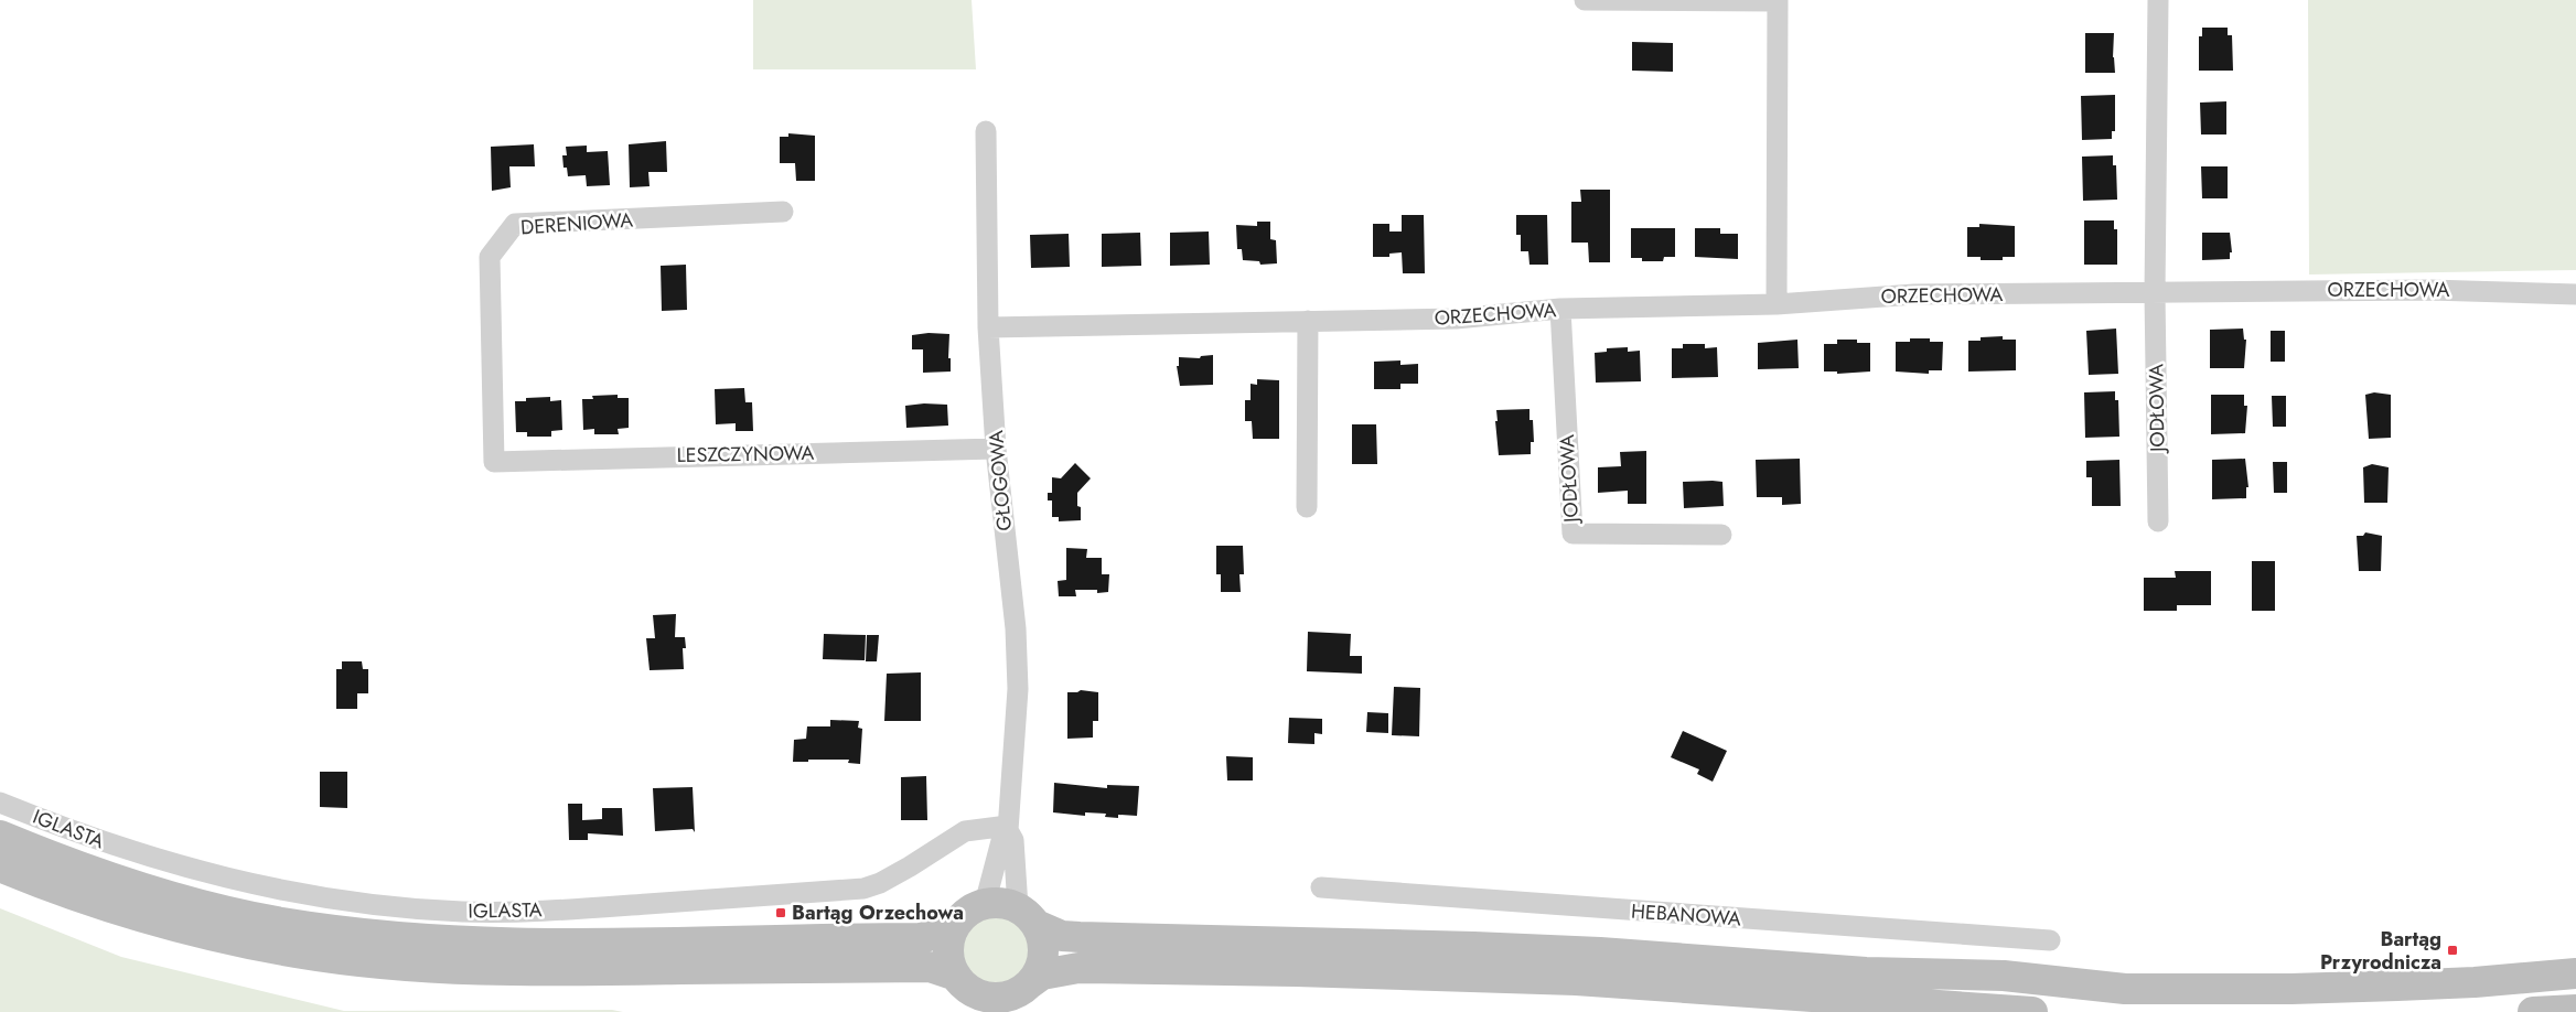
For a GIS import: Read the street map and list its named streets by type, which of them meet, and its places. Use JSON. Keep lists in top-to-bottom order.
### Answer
{
  "streets": {
    "street": [
      "DERENIOWA",
      "ORZECHOWA",
      "JODŁOWA",
      "LESZCZYNOWA",
      "GŁOGOWA",
      "IGLASTA",
      "HEBANOWA"
    ]
  },
  "crossings": [
    ["DERENIOWA", "LESZCZYNOWA"],
    ["ORZECHOWA", "JODŁOWA"],
    ["ORZECHOWA", "GŁOGOWA"],
    ["LESZCZYNOWA", "GŁOGOWA"],
    ["GŁOGOWA", "IGLASTA"]
  ],
  "places": {
    "transit": ["Bartąg Orzechowa", "Bartąg Przyrodnicza"]
  }
}
